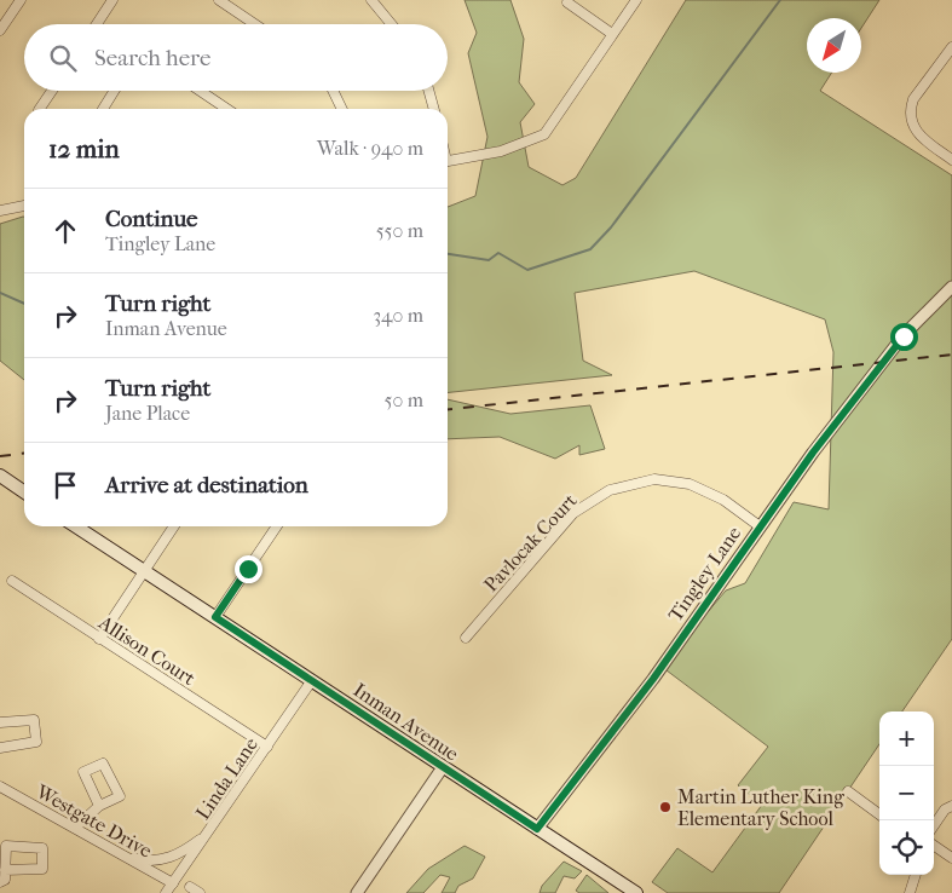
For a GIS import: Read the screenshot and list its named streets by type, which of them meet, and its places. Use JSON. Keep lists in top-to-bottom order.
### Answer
{
  "streets": {
    "main road": ["Inman Avenue"],
    "street": [
      "Pavlocak Court",
      "Tingley Lane",
      "Allison Court",
      "Linda Lane",
      "Westgate Drive"
    ]
  },
  "crossings": [
    ["Pavlocak Court", "Tingley Lane"],
    ["Tingley Lane", "Inman Avenue"],
    ["Allison Court", "Linda Lane"],
    ["Inman Avenue", "Linda Lane"],
    ["Linda Lane", "Westgate Drive"]
  ],
  "places": ["Martin Luther King Elementary School"],
  "north": "bottom left",
  "page": {
    "search": "Search here",
    "heading": ["12 min", "Walk · 940 m"],
    "list": [
      ["Continue", "Tingley Lane", "550 m"],
      ["Turn right", "Inman Avenue", "340 m"],
      ["Turn right", "Jane Place", "50 m"],
      "Arrive at destination"
    ],
    "map_buttons": ["+", "−"]
  }
}
